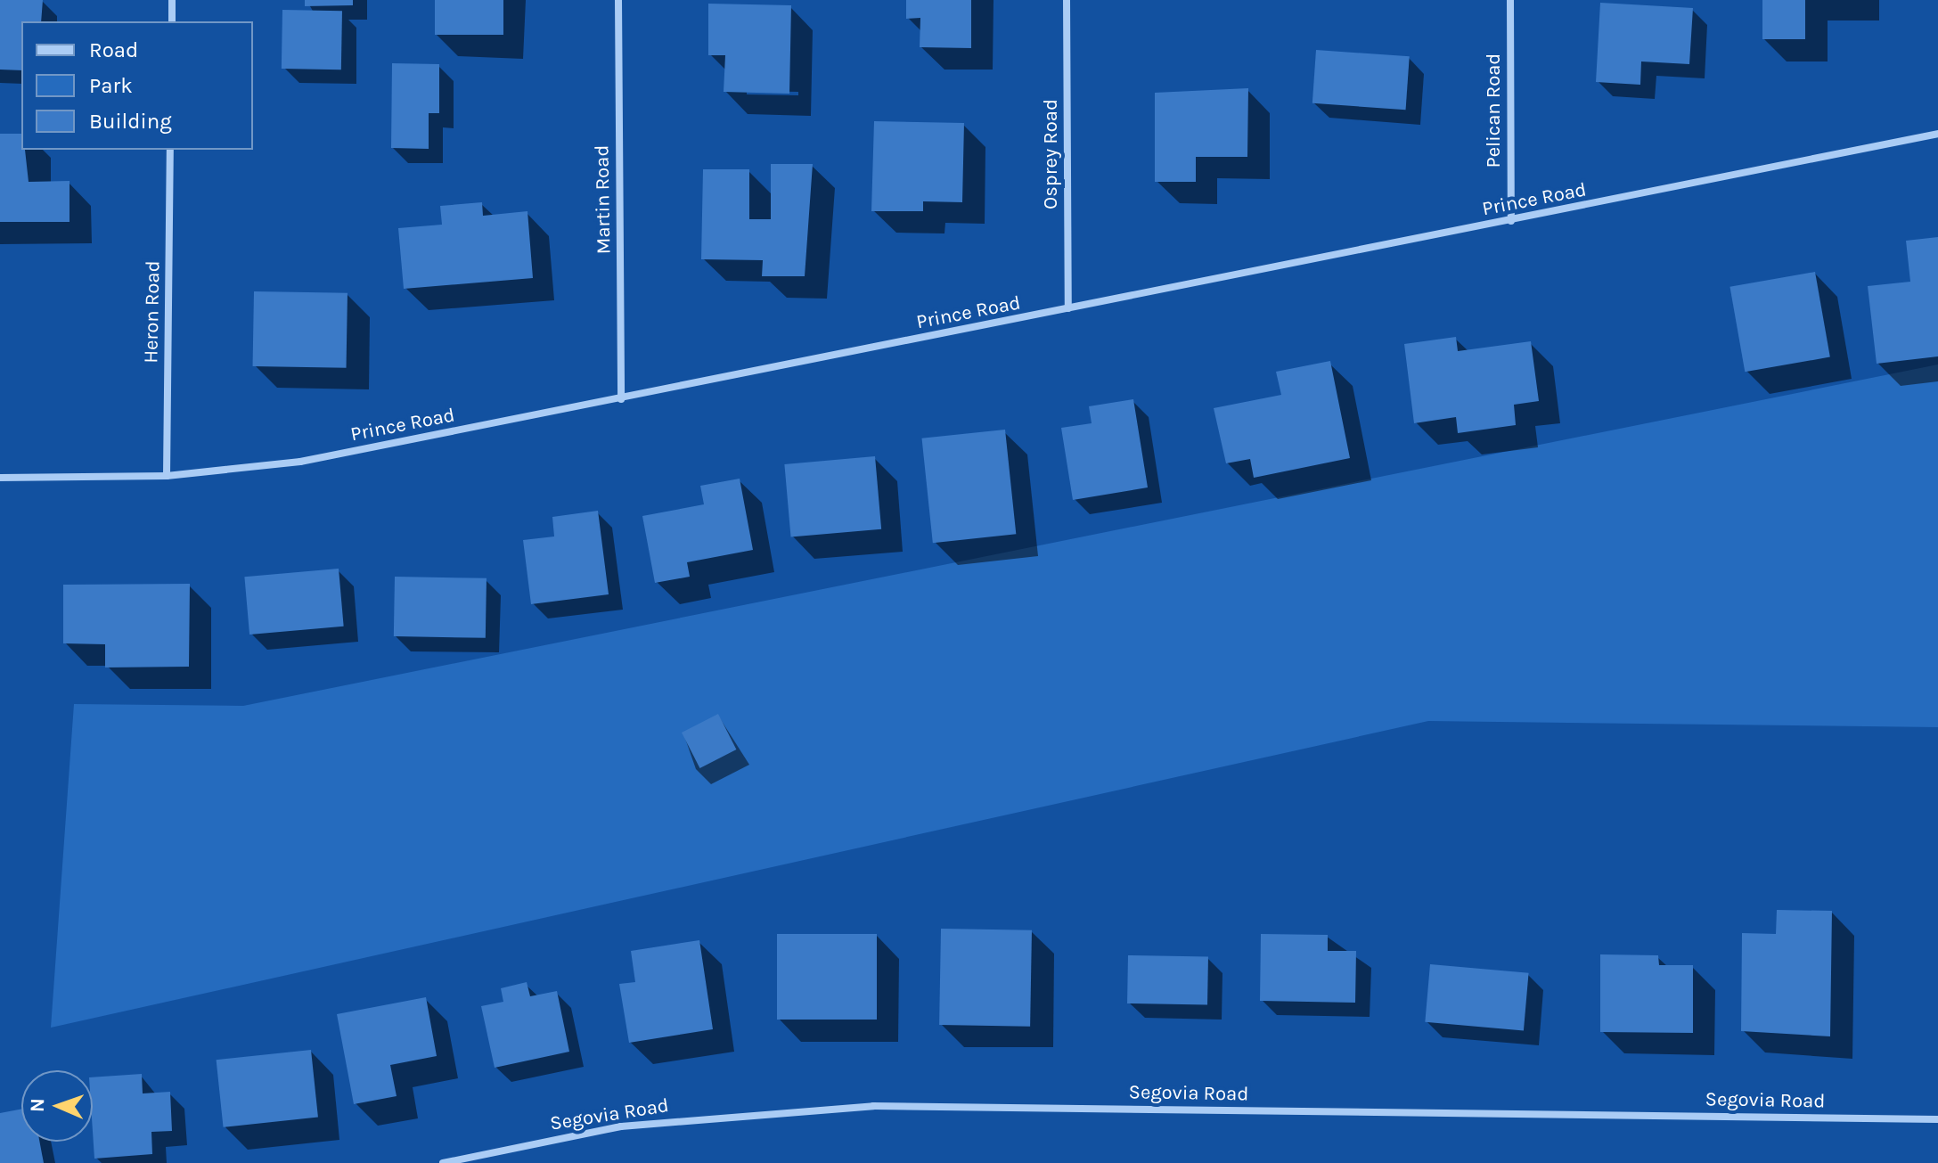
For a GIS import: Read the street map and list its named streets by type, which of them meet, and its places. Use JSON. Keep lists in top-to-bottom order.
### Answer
{
  "streets": {
    "street": [
      "Pelican Road",
      "Osprey Road",
      "Martin Road",
      "Prince Road",
      "Heron Road",
      "Segovia Road"
    ]
  },
  "crossings": [
    ["Pelican Road", "Prince Road"],
    ["Osprey Road", "Prince Road"],
    ["Martin Road", "Prince Road"],
    ["Prince Road", "Heron Road"]
  ],
  "legend": ["Road", "Park", "Building"],
  "north": "left"
}
